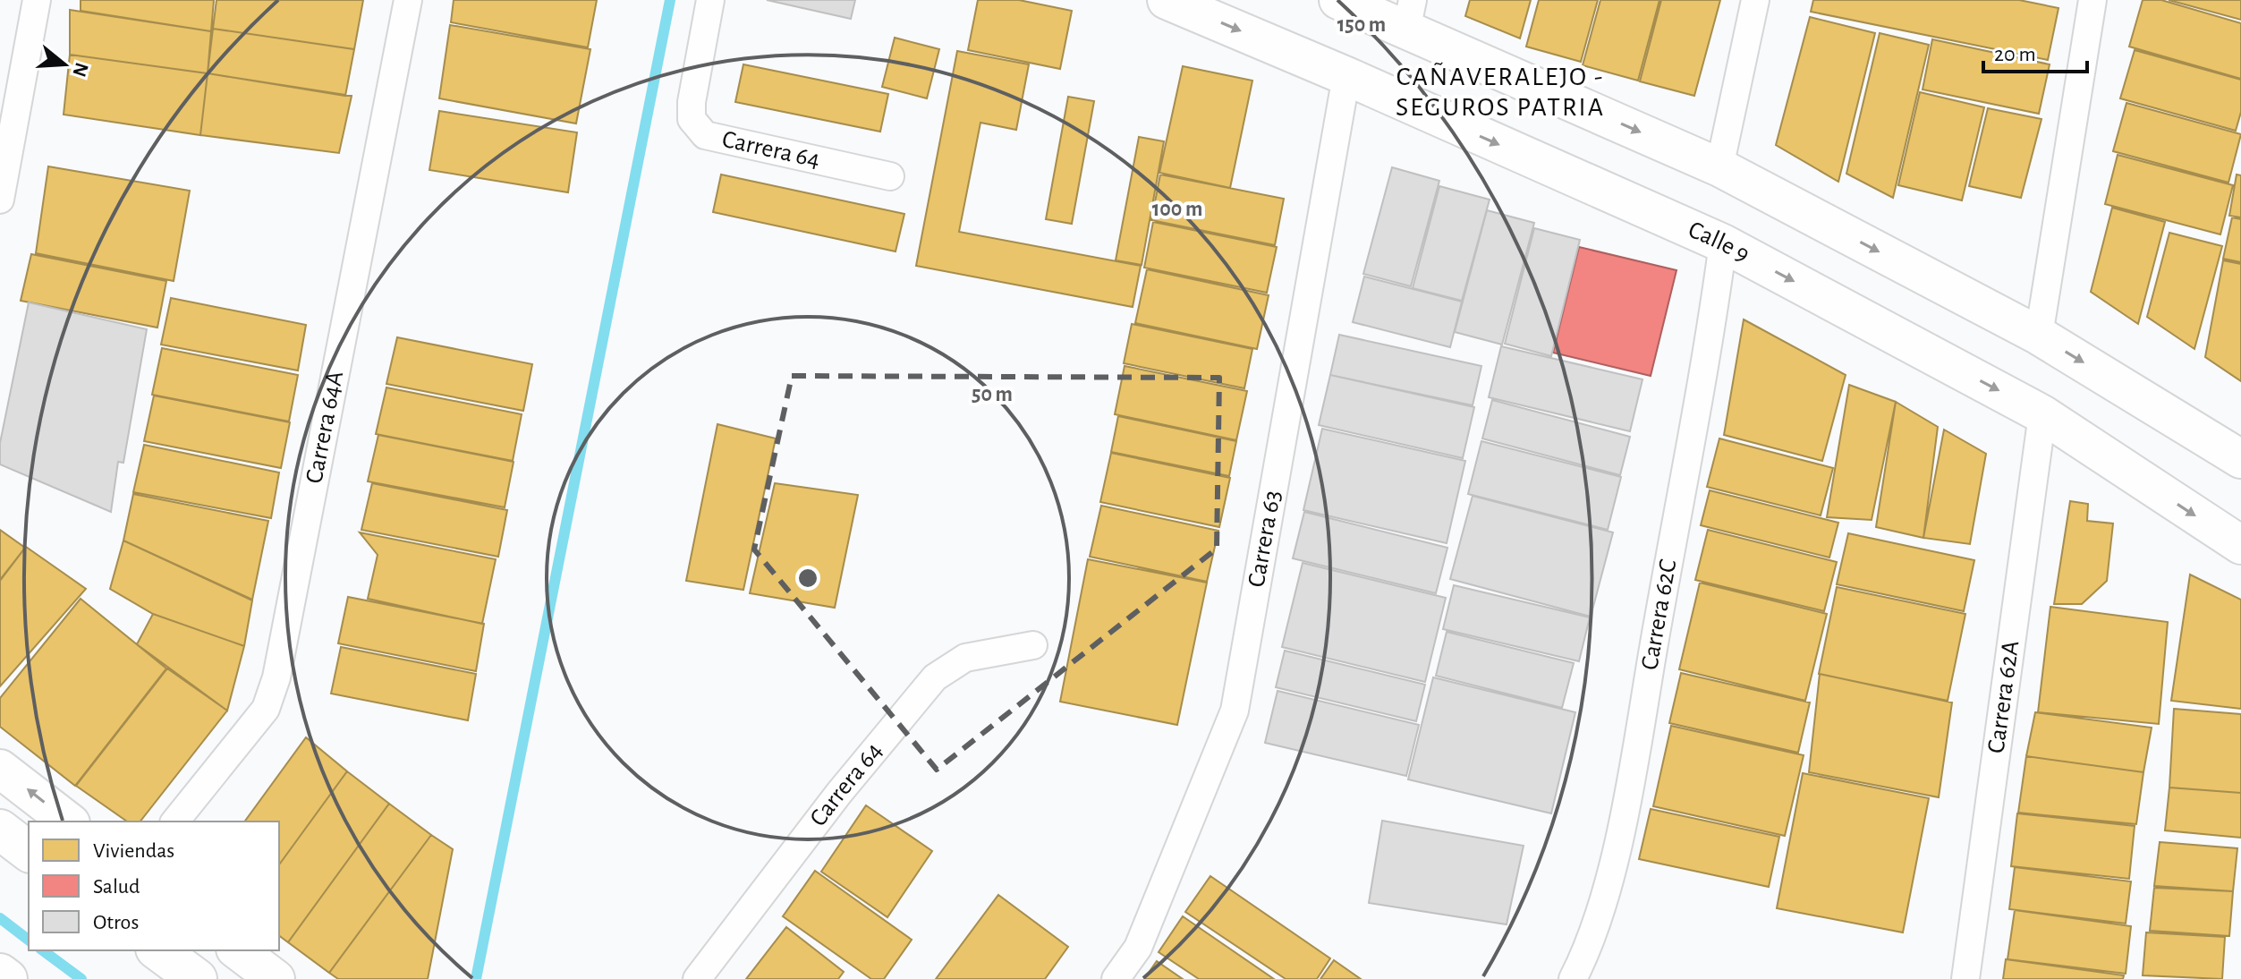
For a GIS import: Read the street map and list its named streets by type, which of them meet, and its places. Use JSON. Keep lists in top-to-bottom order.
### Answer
{
  "streets": {
    "main road": ["Calle 9"],
    "street": [
      "Carrera 64",
      "Carrera 64A",
      "Carrera 63",
      "Carrera 62C",
      "Carrera 62A"
    ]
  },
  "crossings": [
    ["Calle 9", "Carrera 63"],
    ["Calle 9", "Carrera 62C"],
    ["Calle 9", "Carrera 62A"]
  ],
  "districts": ["CAÑAVERALEJO - SEGUROS PATRIA"],
  "legend": ["Viviendas", "Salud", "Otros"],
  "scale_bar": "20 m",
  "north": "right",
  "rings": ["150 m", "100 m", "50 m"]
}
